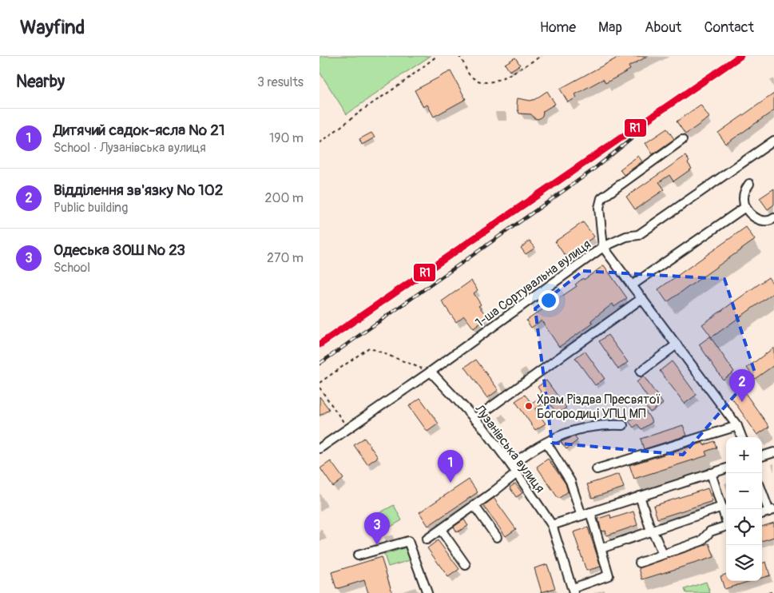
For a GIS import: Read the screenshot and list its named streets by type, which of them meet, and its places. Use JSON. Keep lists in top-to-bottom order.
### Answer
{
  "streets": {
    "street": ["1-ша Сортувальна вулиця", "Лузанівська вулиця"]
  },
  "crossings": [
    ["1-ша Сортувальна вулиця", "Лузанівська вулиця"]
  ],
  "places": ["Храм Різдва Пресвятої Богородиці УПЦ МП"],
  "lines": ["transit line R1"],
  "page": {
    "header": "Wayfind",
    "nav": [
      "Home",
      "Map",
      "About",
      "Contact"
    ],
    "heading": ["Nearby", "3 results"],
    "list": [
      {
        "mark": "1",
        "name": "Дитячий садок-ясла № 21",
        "note": "School · Лузанівська вулиця",
        "value": "190 m"
      },
      {
        "mark": "2",
        "name": "Відділення зв'язку № 102",
        "note": "Public building",
        "value": "200 m"
      },
      {
        "mark": "3",
        "name": "Одеська ЗОШ № 23",
        "note": "School",
        "value": "270 m"
      }
    ],
    "pins": ["2", "1", "3"],
    "map_buttons": ["+", "−"]
  }
}
